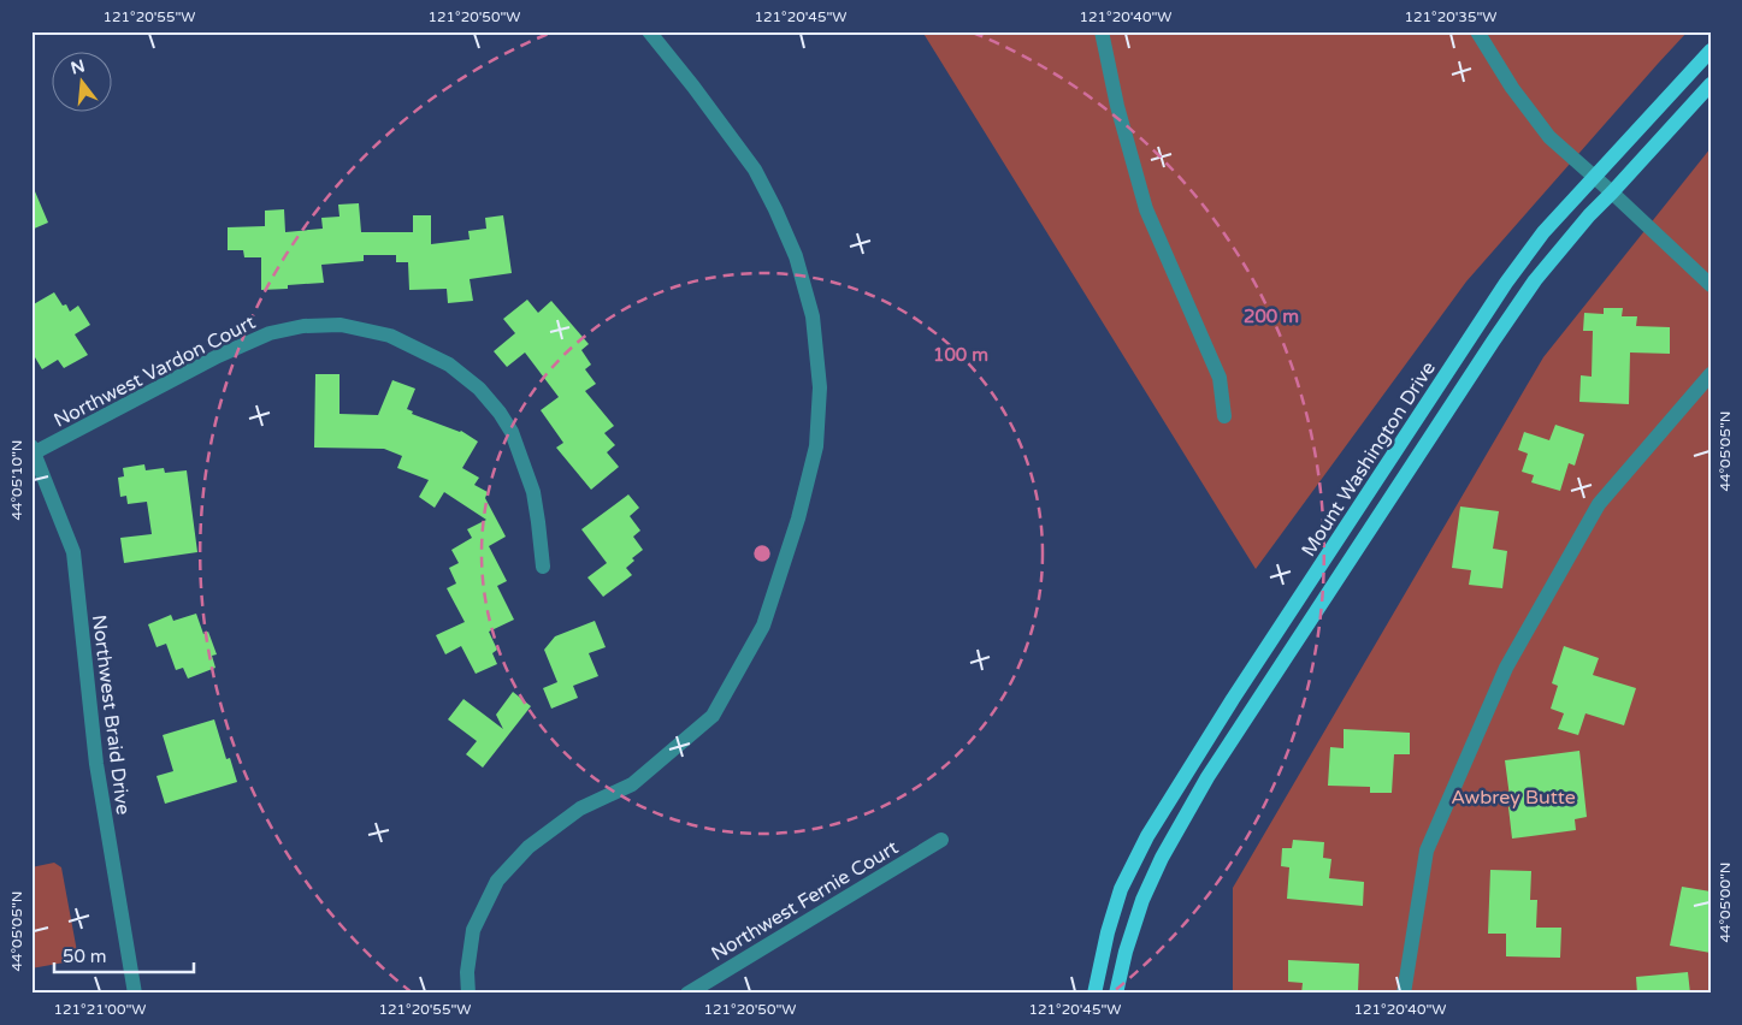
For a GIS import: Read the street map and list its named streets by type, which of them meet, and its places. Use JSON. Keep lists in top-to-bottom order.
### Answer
{
  "streets": {
    "main road": ["Mount Washington Drive"],
    "street": ["Northwest Vardon Court", "Northwest Braid Drive", "Northwest Fernie Court"]
  },
  "crossings": [
    ["Northwest Vardon Court", "Northwest Braid Drive"]
  ],
  "parks": ["Awbrey Butte"],
  "scale_bar": "50 m",
  "north": "top",
  "coordinates": [
    "121°20'55\"W",
    "121°20'50\"W",
    "121°20'45\"W",
    "121°20'40\"W",
    "121°20'35\"W",
    "44°05'05\"N",
    "44°05'10\"N",
    "44°05'00\"N",
    "121°21'00\"W"
  ],
  "rings": ["200 m", "100 m"]
}
